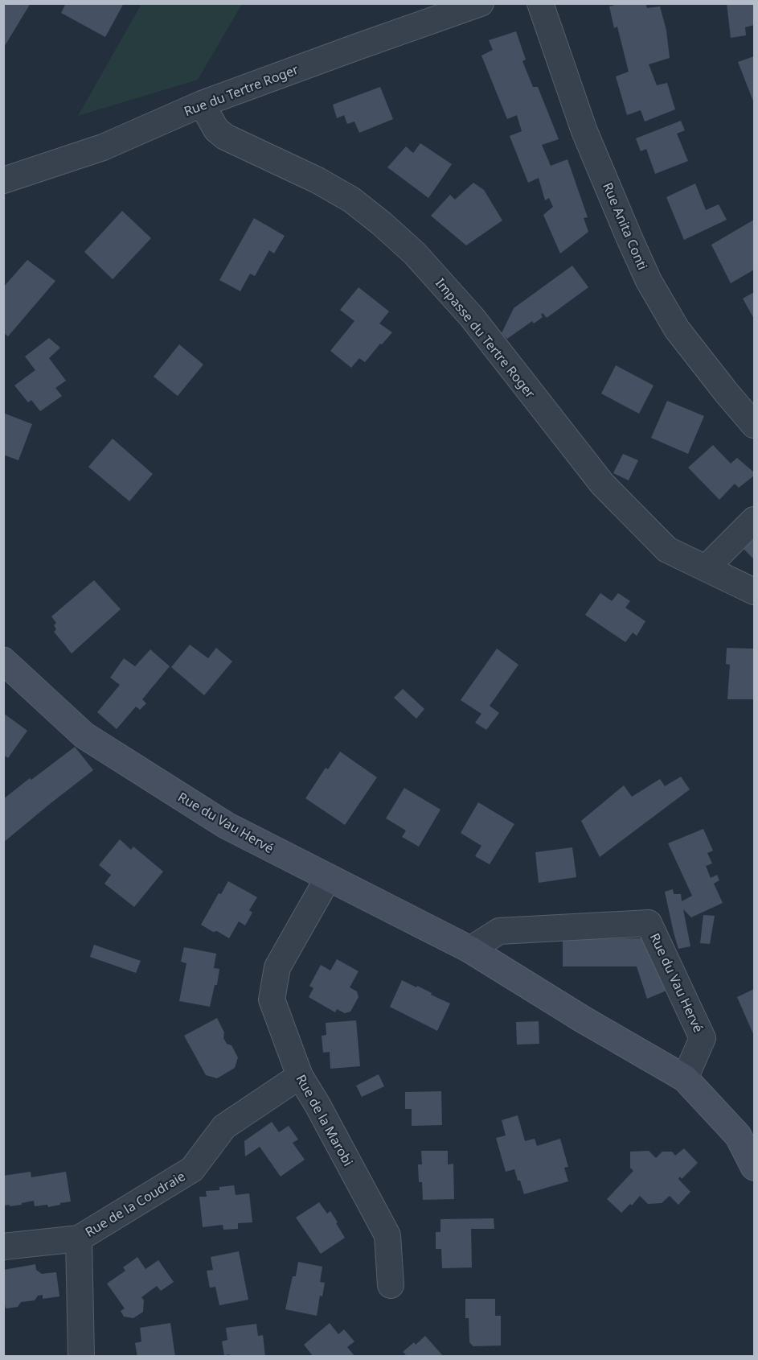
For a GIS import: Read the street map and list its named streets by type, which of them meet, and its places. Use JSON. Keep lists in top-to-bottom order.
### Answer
{
  "streets": {
    "street": [
      "Rue du Tertre Roger",
      "Rue Anita Conti",
      "Impasse du Tertre Roger",
      "Rue du Vau Hervé",
      "Rue de la Marobi",
      "Rue de la Coudraie"
    ]
  },
  "crossings": [
    ["Rue du Tertre Roger", "Impasse du Tertre Roger"],
    ["Rue du Vau Hervé", "Rue de la Marobi"],
    ["Rue de la Marobi", "Rue de la Coudraie"]
  ]
}
